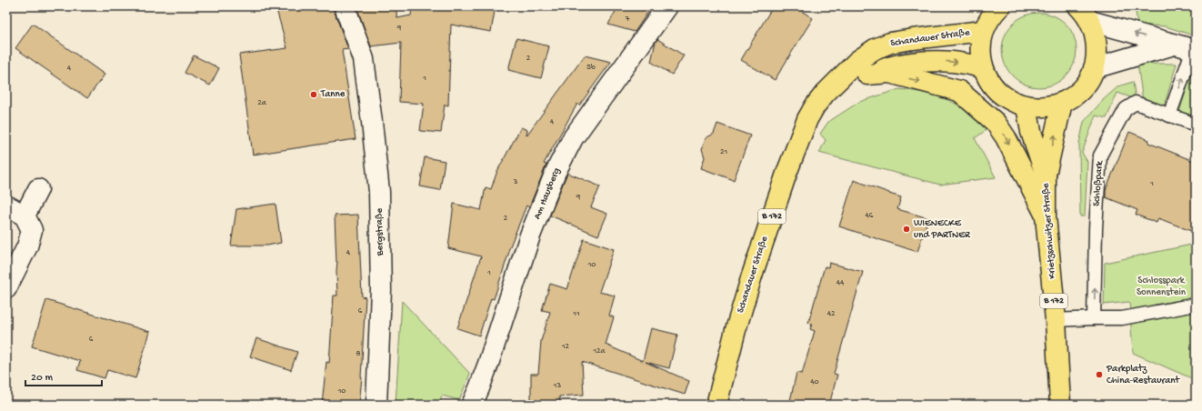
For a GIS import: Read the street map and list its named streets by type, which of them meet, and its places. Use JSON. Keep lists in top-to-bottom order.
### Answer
{
  "streets": {
    "main road": ["Schandauer Straße", "B 172", "Krietzschwitzer Straße"],
    "street": ["Am Hausberg", "Bergstraße"],
    "lane": ["Schloßpark"]
  },
  "crossings": [
    ["Schandauer Straße", "B 172"],
    ["B 172", "Krietzschwitzer Straße"]
  ],
  "one_way": ["Schloßpark"],
  "parks": ["Schlosspark Sonnenstein"],
  "places": ["Tanne", "WIENECKE und PARTNER", "Parkplatz China-Restaurant"],
  "house_numbers": [
    "7",
    "9",
    "2",
    "5b",
    "4",
    "1",
    "2a",
    "4",
    "21",
    "3",
    "1",
    "9",
    "46",
    "2",
    "4",
    "10",
    "1",
    "44",
    "6",
    "11",
    "42",
    "6",
    "12",
    "12a",
    "8",
    "40",
    "13",
    "10"
  ],
  "scale_bar": "20 m"
}
